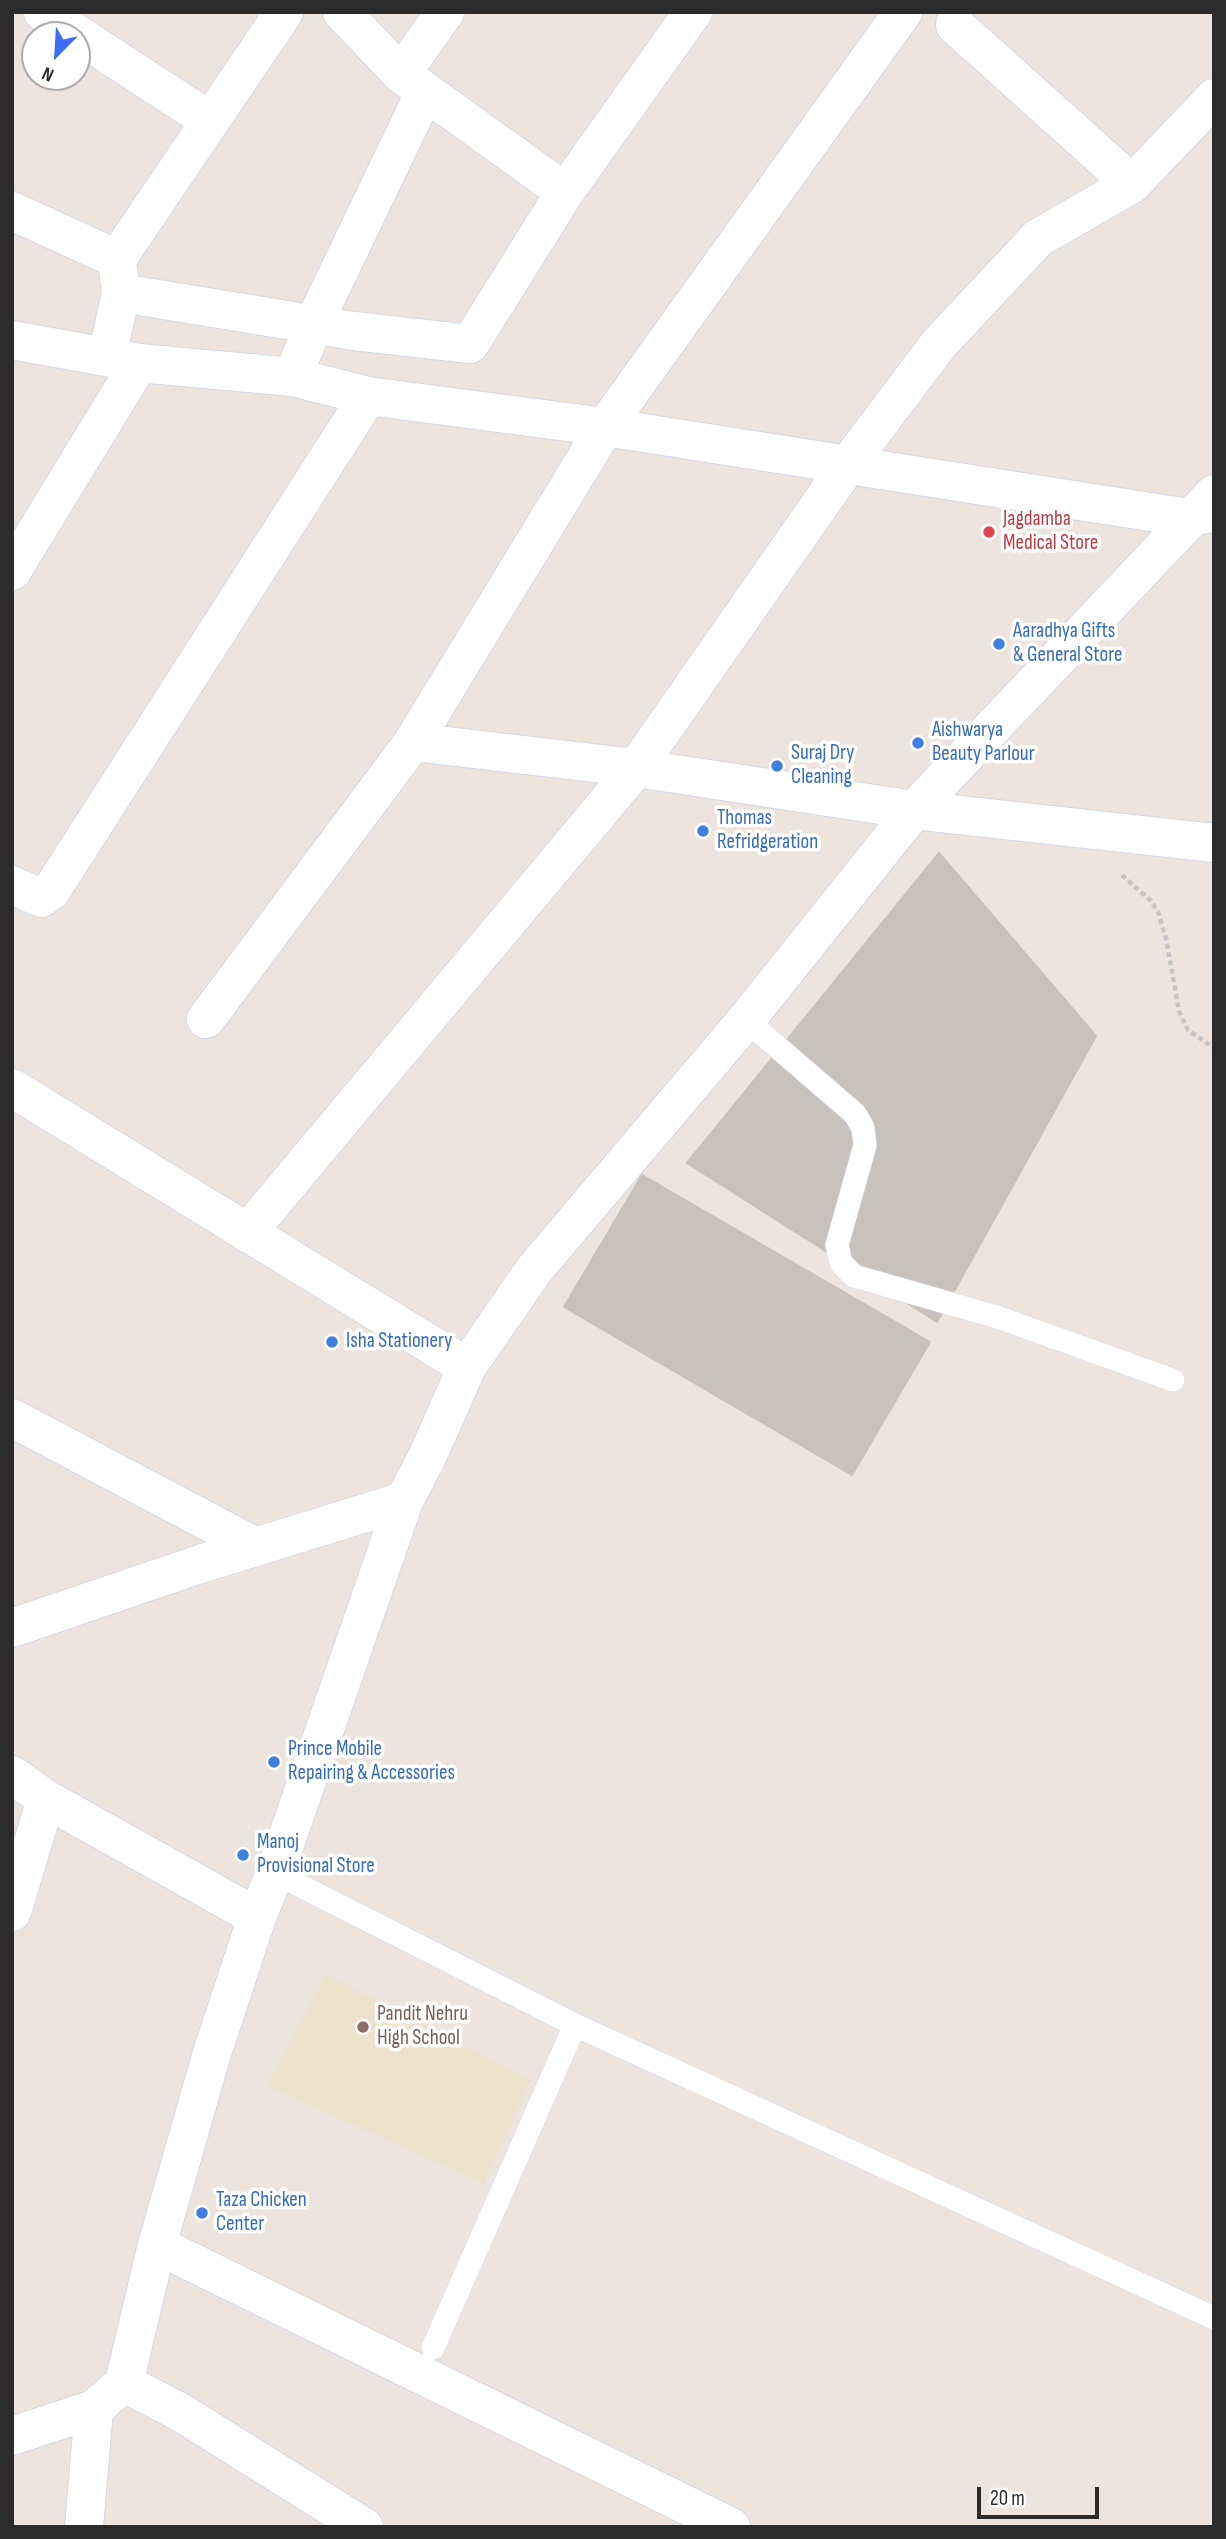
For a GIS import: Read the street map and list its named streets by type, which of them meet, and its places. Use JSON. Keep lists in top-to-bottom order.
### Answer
{
  "places": [
    "Jagdamba Medical Store",
    "Aaradhya Gifts & General Store",
    "Aishwarya Beauty Parlour",
    "Suraj Dry Cleaning",
    "Thomas Refridgeration",
    "Isha Stationery",
    "Prince Mobile Repairing & Accessories",
    "Manoj Provisional Store",
    "Pandit Nehru High School",
    "Taza Chicken Center"
  ],
  "scale_bar": "20 m",
  "north": "bottom left"
}
